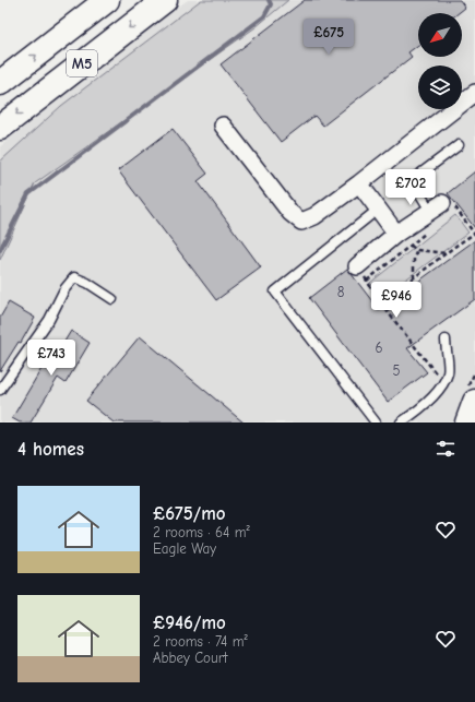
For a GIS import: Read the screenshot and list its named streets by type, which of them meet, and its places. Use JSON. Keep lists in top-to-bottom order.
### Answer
{
  "streets": {
    "main road": ["M5"]
  },
  "house_numbers": ["8", "6", "5"],
  "north": "bottom left",
  "page": {
    "price": [
      "£675",
      "£702",
      "£946",
      "£743"
    ],
    "heading": "4 homes",
    "list": [
      {
        "name": "£675/mo",
        "note": "2 rooms · 64 m² · Eagle Way"
      },
      {
        "name": "£946/mo",
        "note": "2 rooms · 74 m² · Abbey Court"
      }
    ]
  }
}
